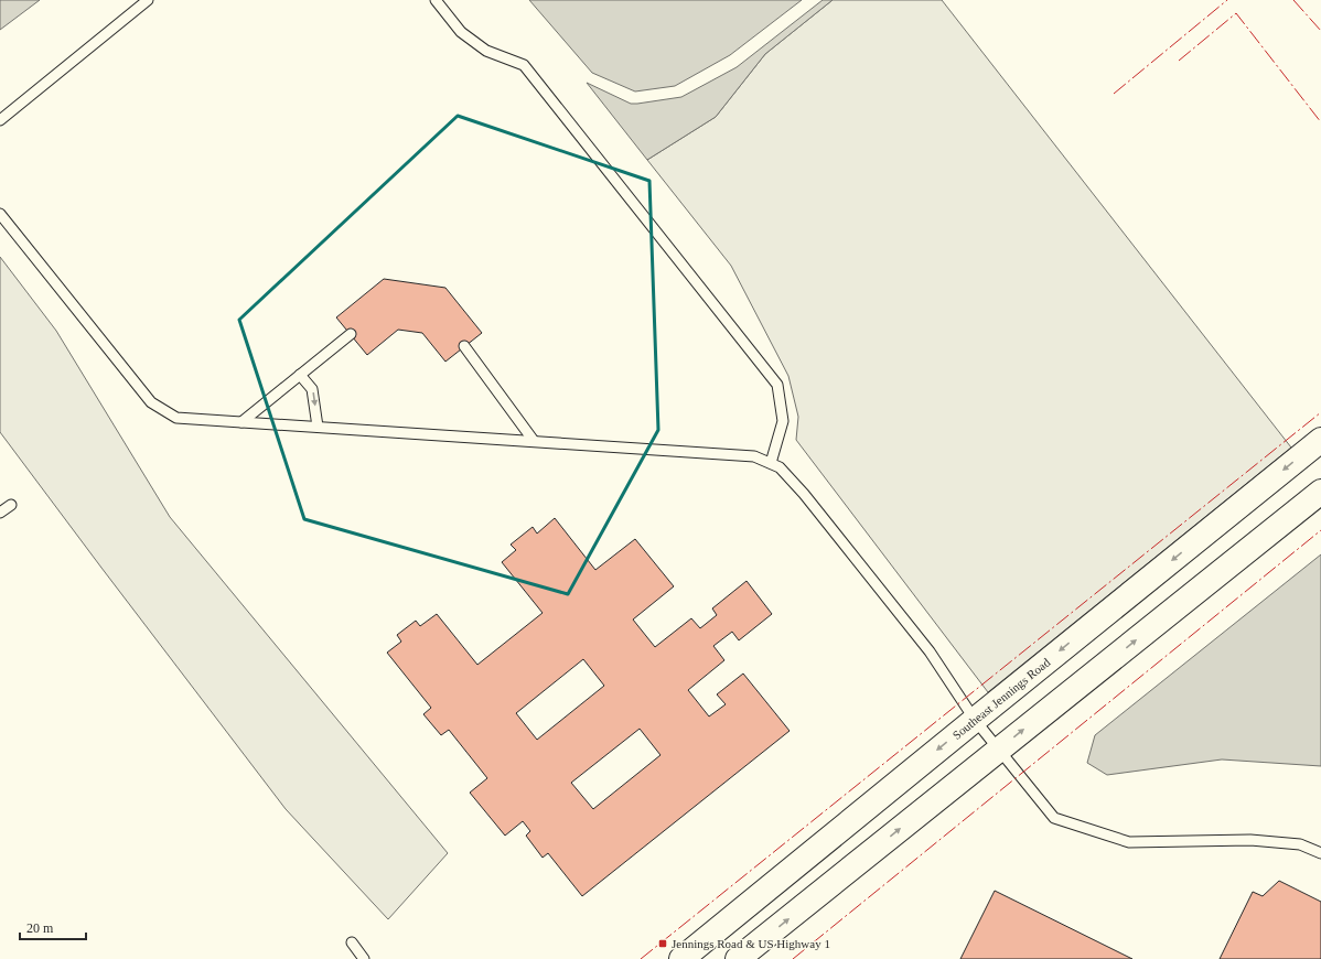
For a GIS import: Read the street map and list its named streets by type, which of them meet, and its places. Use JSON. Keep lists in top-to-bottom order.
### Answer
{
  "streets": {
    "street": ["Southeast Jennings Road"]
  },
  "places": {
    "transit": ["Jennings Road & US Highway 1"]
  },
  "scale_bar": "20 m"
}
